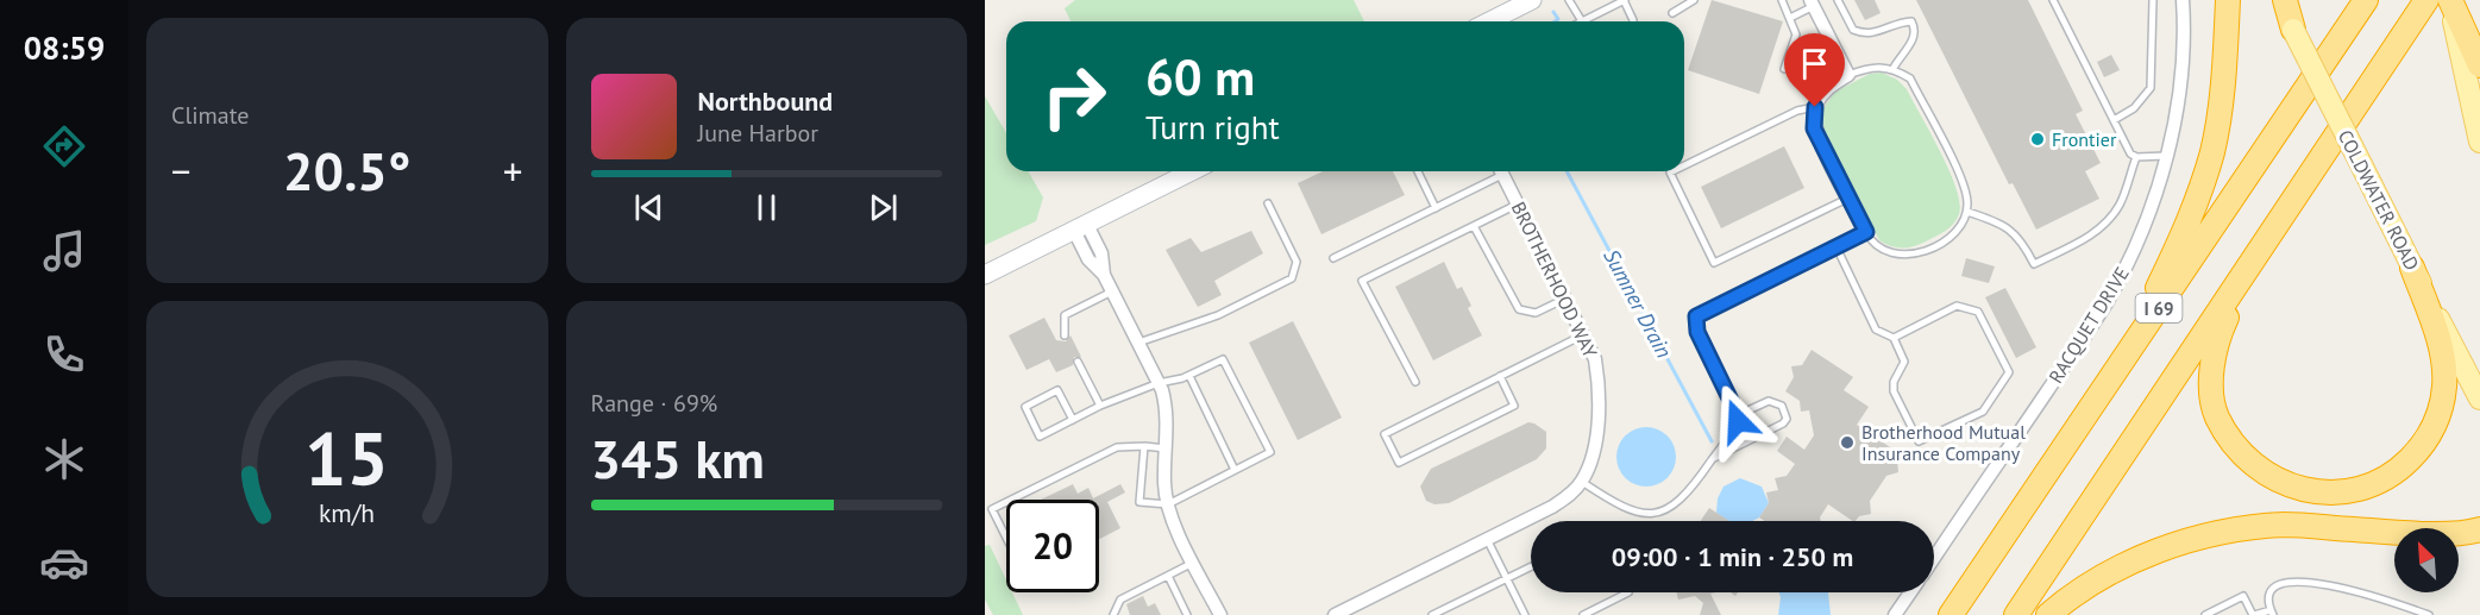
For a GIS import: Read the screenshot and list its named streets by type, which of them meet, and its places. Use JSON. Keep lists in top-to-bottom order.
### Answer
{
  "streets": {
    "highway": ["I 69"],
    "main road": ["COLDWATER ROAD"],
    "street": ["BROTHERHOOD WAY", "RACQUET DRIVE"]
  },
  "water": ["Sumner Drain"],
  "places": ["Frontier", "Brotherhood Mutual Insurance Company"],
  "north": "top left",
  "page": {
    "tabs": "08:59",
    "tile": [
      "Climate",
      ["Range · 69%", "345 km"]
    ],
    "turn": ["60 m", "Turn right"],
    "song": ["Northbound", "June Harbor"],
    "heat": ["−", "20.5°", "+"],
    "limit": "20",
    "trip": "09:00 · 1 min · 250 m",
    "gauge": ["15", "km/h"]
  }
}
